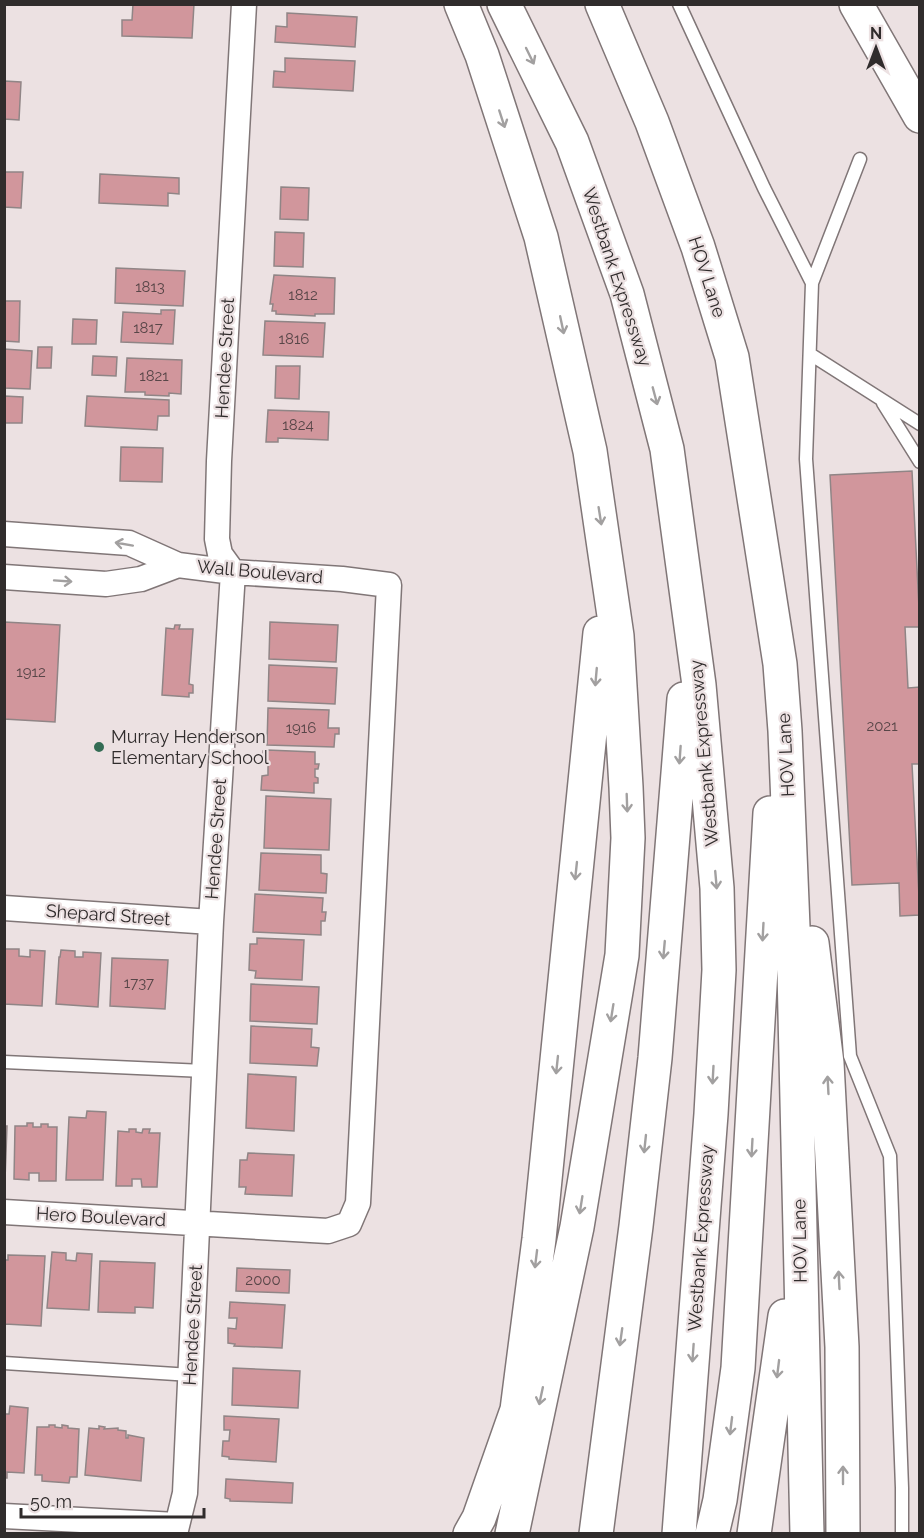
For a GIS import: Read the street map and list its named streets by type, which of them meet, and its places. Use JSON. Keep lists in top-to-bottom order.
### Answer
{
  "streets": {
    "highway": ["Westbank Expressway", "HOV Lane"],
    "street": [
      "Hendee Street",
      "Wall Boulevard",
      "Shepard Street",
      "Hero Boulevard"
    ]
  },
  "crossings": [
    ["Hendee Street", "Wall Boulevard"],
    ["Hendee Street", "Shepard Street"],
    ["Hendee Street", "Hero Boulevard"],
    ["Wall Boulevard", "Hero Boulevard"]
  ],
  "places": ["Murray Henderson Elementary School"],
  "house_numbers": [
    "1813",
    "1812",
    "1817",
    "1816",
    "1821",
    "1824",
    "1912",
    "2021",
    "1916",
    "1737",
    "2000"
  ],
  "scale_bar": "50 m",
  "north": "top"
}
